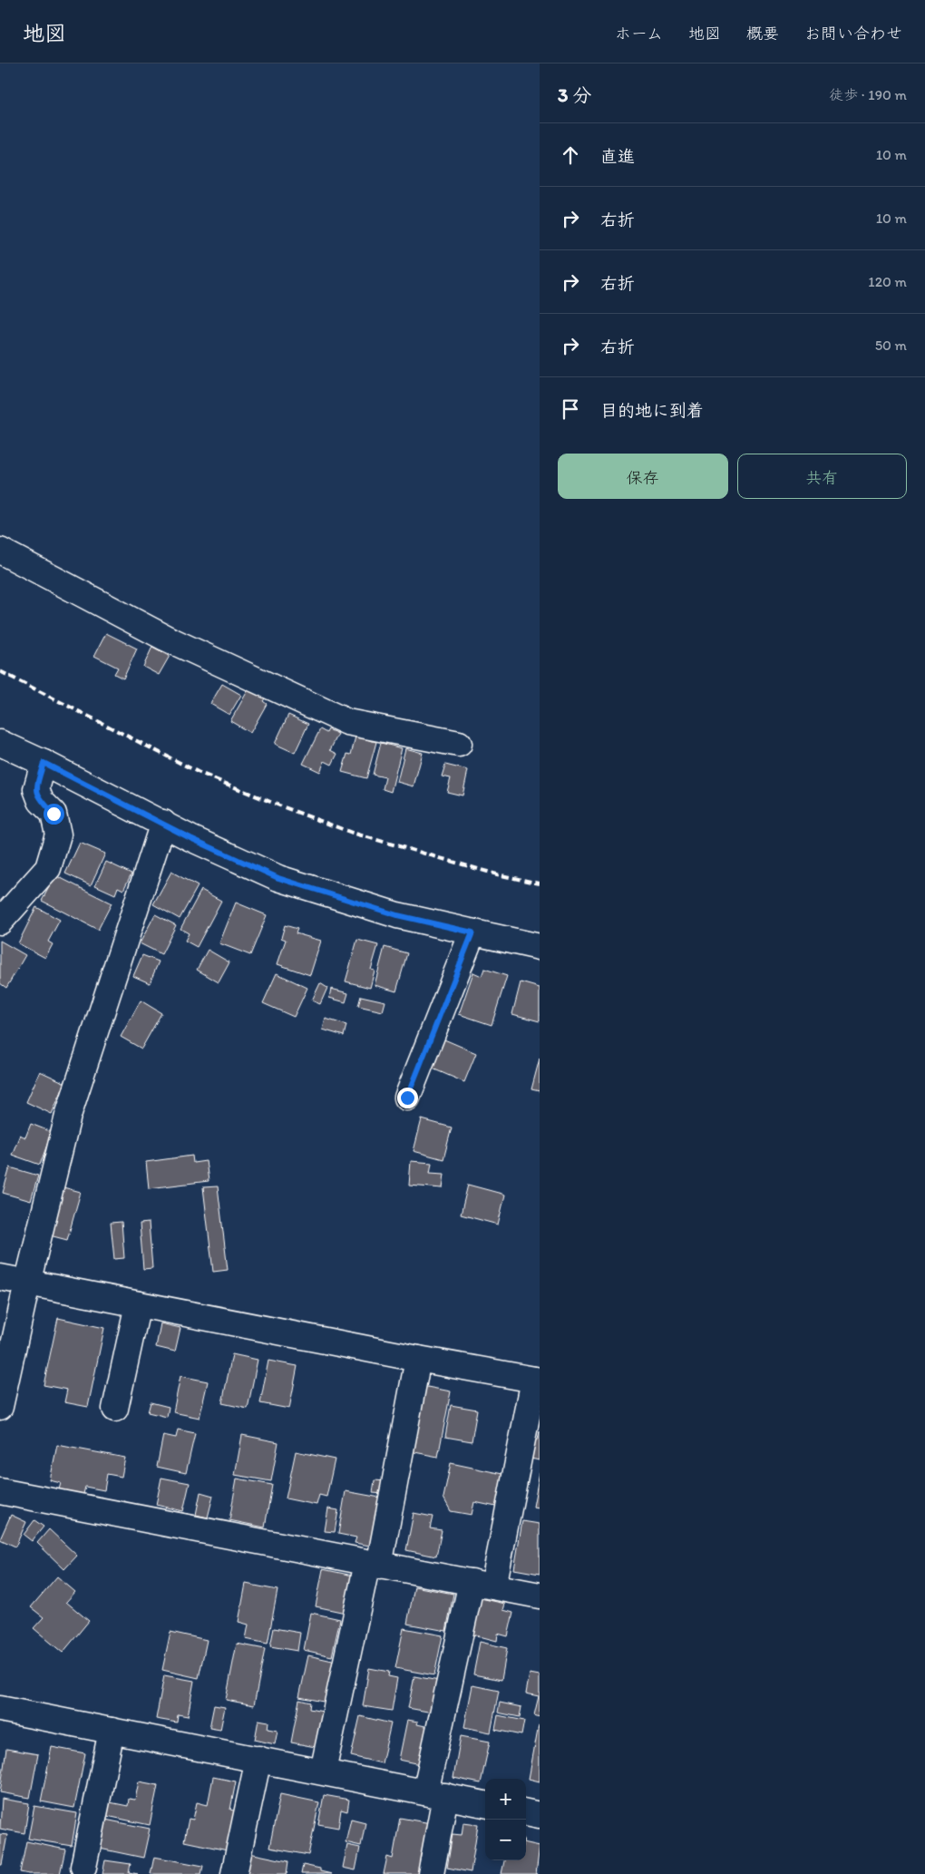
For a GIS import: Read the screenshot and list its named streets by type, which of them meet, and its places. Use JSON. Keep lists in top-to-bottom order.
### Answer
{
  "page": {
    "header": "地図",
    "nav": [
      "ホーム",
      "地図",
      "概要",
      "お問い合わせ"
    ],
    "heading": ["3 分", "徒歩 · 190 m"],
    "list": [
      ["直進", "10 m"],
      ["右折", "10 m"],
      ["右折", "120 m"],
      ["右折", "50 m"],
      "目的地に到着"
    ],
    "buttons": ["保存", "共有"],
    "map_buttons": ["+", "−"]
  }
}
